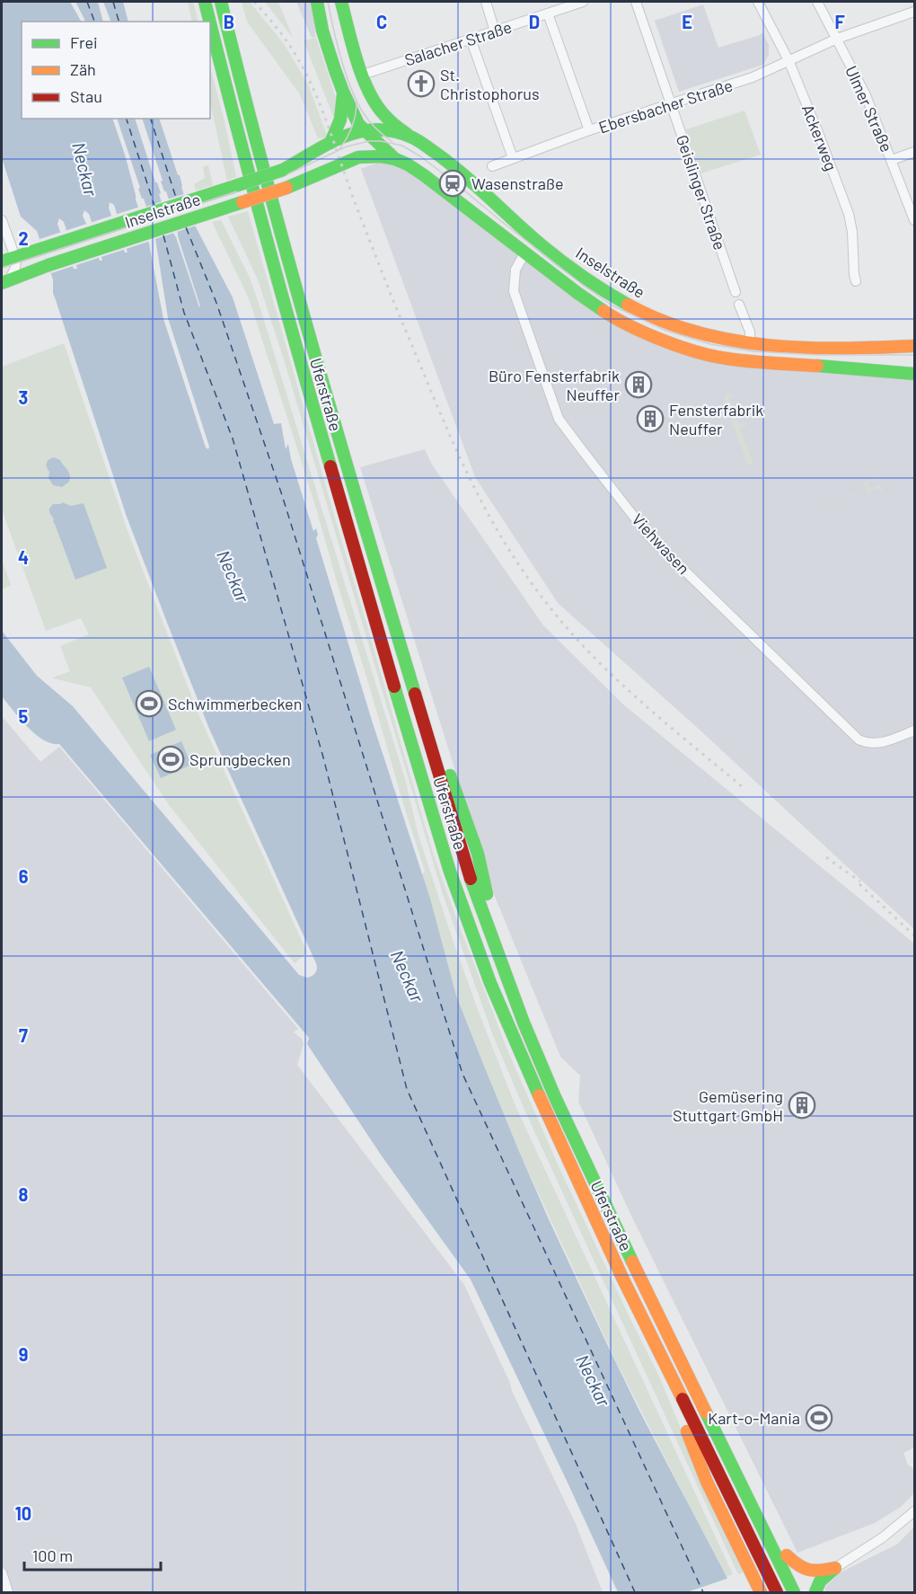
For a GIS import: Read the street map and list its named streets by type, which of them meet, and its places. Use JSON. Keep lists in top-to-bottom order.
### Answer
{
  "streets": {
    "main road": ["Inselstraße", "Uferstraße"],
    "street": [
      "Salacher Straße",
      "Ebersbacher Straße",
      "Ulmer Straße",
      "Ackerweg",
      "Geislinger Straße",
      "Viehwasen"
    ]
  },
  "crossings": [
    ["Ebersbacher Straße", "Ulmer Straße"],
    ["Ebersbacher Straße", "Ackerweg"],
    ["Ebersbacher Straße", "Geislinger Straße"]
  ],
  "water": ["Neckar"],
  "places": {
    "church": ["St. Christophorus"],
    "station": ["Wasenstraße"],
    "building": ["Büro Fensterfabrik Neuffer", "Fensterfabrik Neuffer", "Gemüsering Stuttgart GmbH"],
    "sports": ["Schwimmerbecken", "Sprungbecken", "Kart-o-Mania"]
  },
  "legend": ["Frei", "Zäh", "Stau"],
  "scale_bar": "100 m",
  "grid": {
    "columns": [
      "B",
      "C",
      "D",
      "E",
      "F"
    ],
    "rows": [
      "2",
      "3",
      "4",
      "5",
      "6",
      "7",
      "8",
      "9",
      "10"
    ]
  }
}
